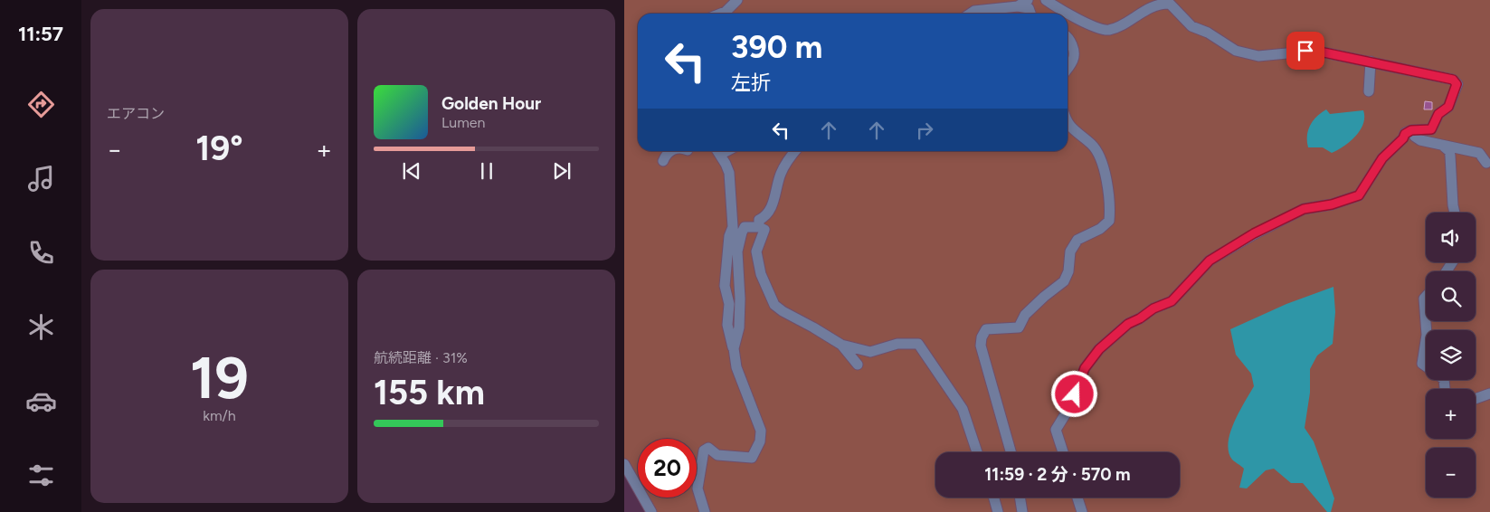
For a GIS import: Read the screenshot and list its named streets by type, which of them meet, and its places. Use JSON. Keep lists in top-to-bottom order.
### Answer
{
  "page": {
    "tabs": "11:57",
    "tile": [
      "エアコン",
      ["19", "km/h"],
      ["航続距離 · 31%", "155 km"]
    ],
    "turn": ["390 m", "左折"],
    "song": ["Golden Hour", "Lumen"],
    "heat": ["−", "19°", "+"],
    "map_buttons": ["+", "−"],
    "limit": "20",
    "trip": "11:59 · 2 分 · 570 m"
  }
}
